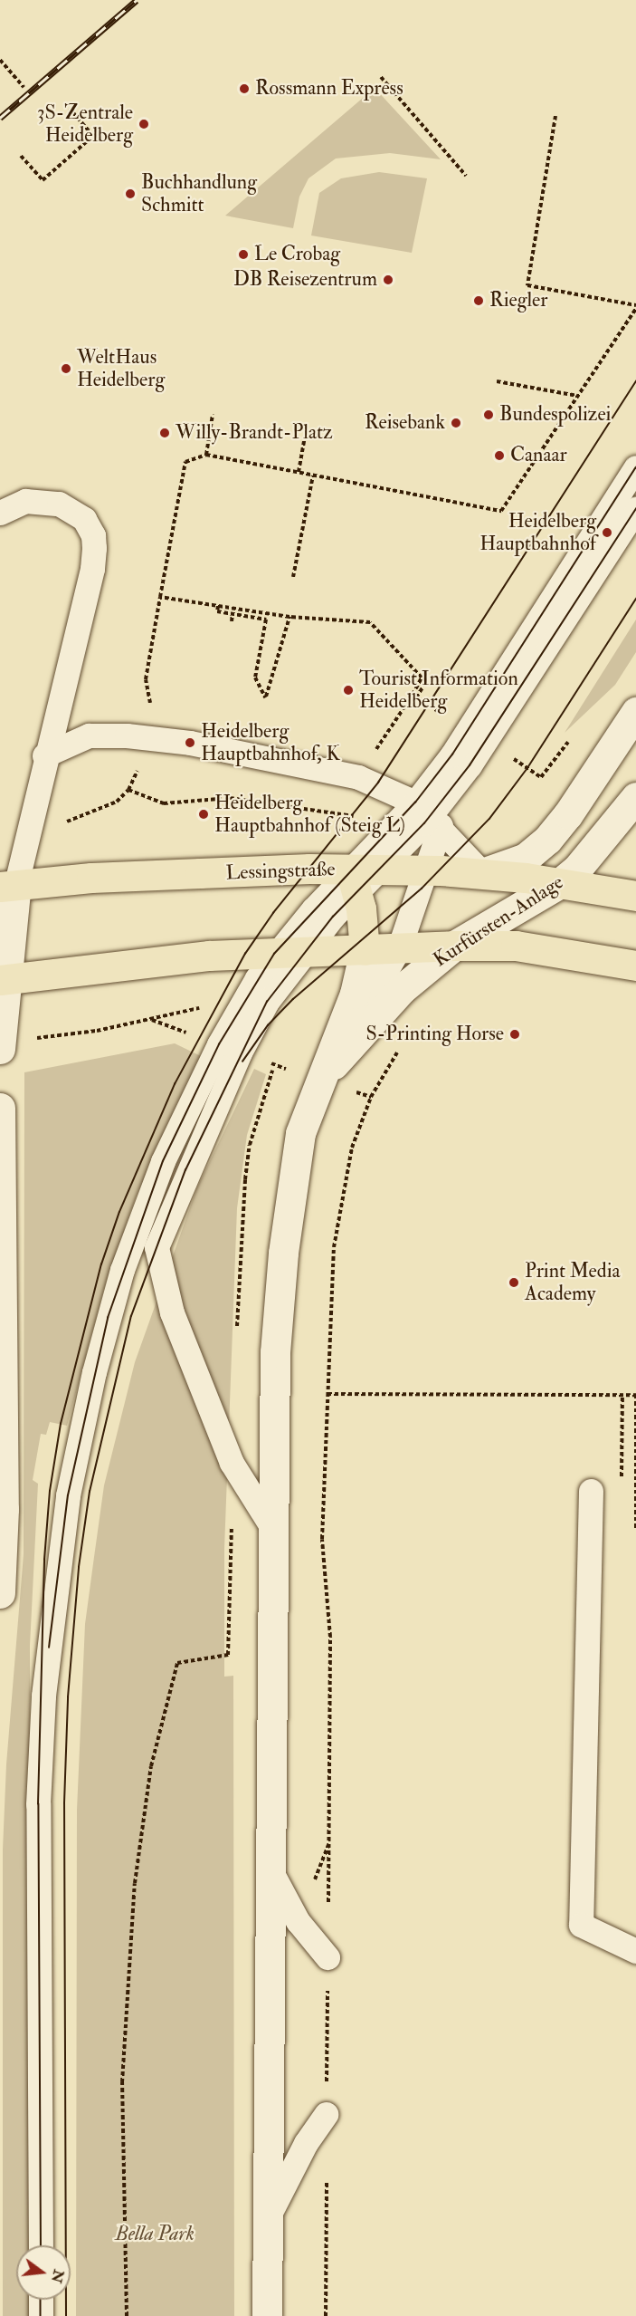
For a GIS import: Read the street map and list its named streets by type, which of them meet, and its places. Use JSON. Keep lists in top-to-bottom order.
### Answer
{
  "streets": {
    "main road": ["Lessingstraße", "Kurfürsten-Anlage"]
  },
  "crossings": [
    ["Lessingstraße", "Kurfürsten-Anlage"]
  ],
  "parks": ["Bella Park"],
  "places": [
    "Rossmann Express",
    "3S-Zentrale Heidelberg",
    "Buchhandlung Schmitt",
    "Le Crobag",
    "DB Reisezentrum",
    "Riegler",
    "WeltHaus Heidelberg",
    "Bundespolizei",
    "Reisebank",
    "Willy-Brandt-Platz",
    "Canaar",
    "Heidelberg Hauptbahnhof",
    "Tourist Information Heidelberg",
    "Heidelberg Hauptbahnhof, K",
    "Heidelberg Hauptbahnhof (Steig L)",
    "S-Printing Horse",
    "Print Media Academy"
  ],
  "north": "right"
}
